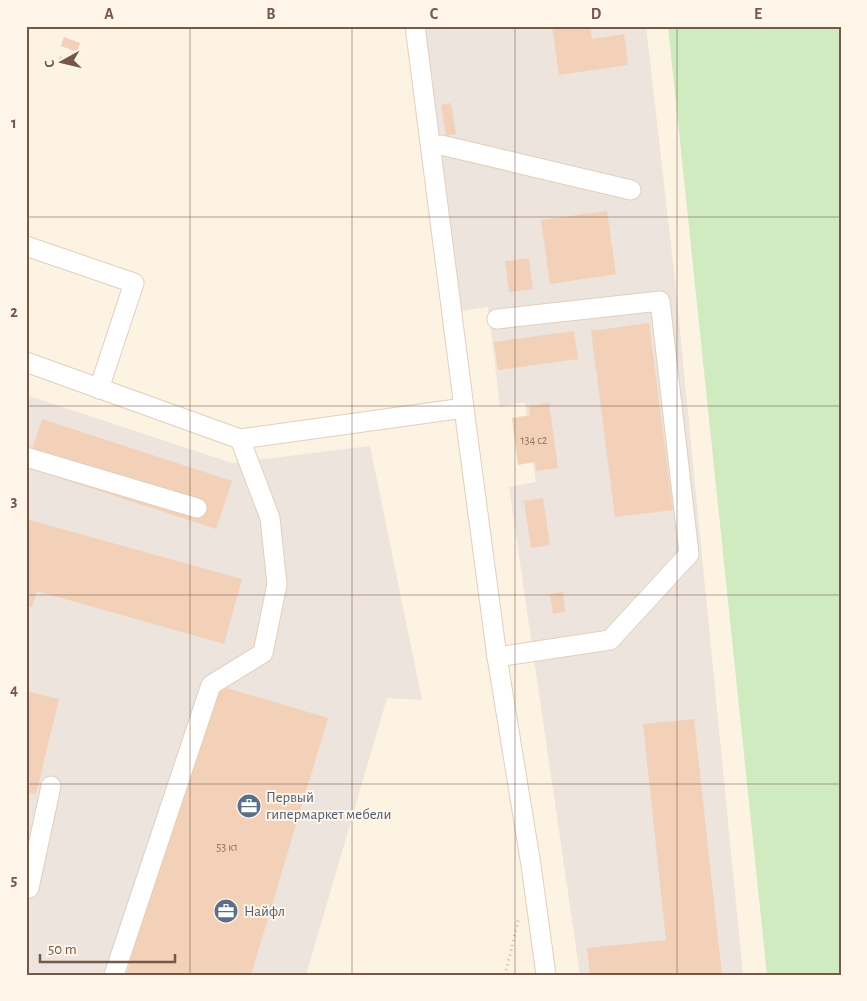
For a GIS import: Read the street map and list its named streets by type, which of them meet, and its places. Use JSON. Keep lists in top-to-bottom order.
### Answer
{
  "places": {
    "office": ["Первый гипермаркет мебели", "Найфл"]
  },
  "house_numbers": ["134 с2", "53 к1"],
  "scale_bar": "50 m",
  "north": "left",
  "grid": {
    "columns": [
      "A",
      "B",
      "C",
      "D",
      "E"
    ],
    "rows": [
      "1",
      "2",
      "3",
      "4",
      "5"
    ]
  }
}
